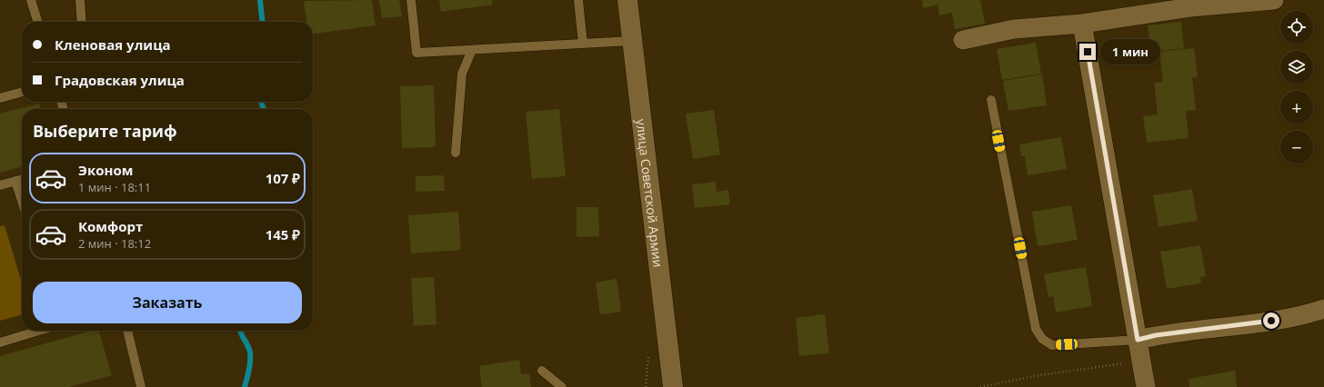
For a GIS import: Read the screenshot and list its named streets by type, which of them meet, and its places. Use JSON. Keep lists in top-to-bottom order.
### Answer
{
  "streets": {
    "street": ["улица Советской Армии"]
  },
  "page": {
    "map_buttons": ["+", "−"],
    "banner": ["Кленовая улица", "Градовская улица"],
    "bubble": "1 мин",
    "heading": "Выберите тариф",
    "list": [
      {
        "name": "Эконом",
        "note": "1 мин · 18:11",
        "value": "107 ₽"
      },
      {
        "name": "Комфорт",
        "note": "2 мин · 18:12",
        "value": "145 ₽"
      }
    ],
    "buttons": "Заказать"
  }
}
